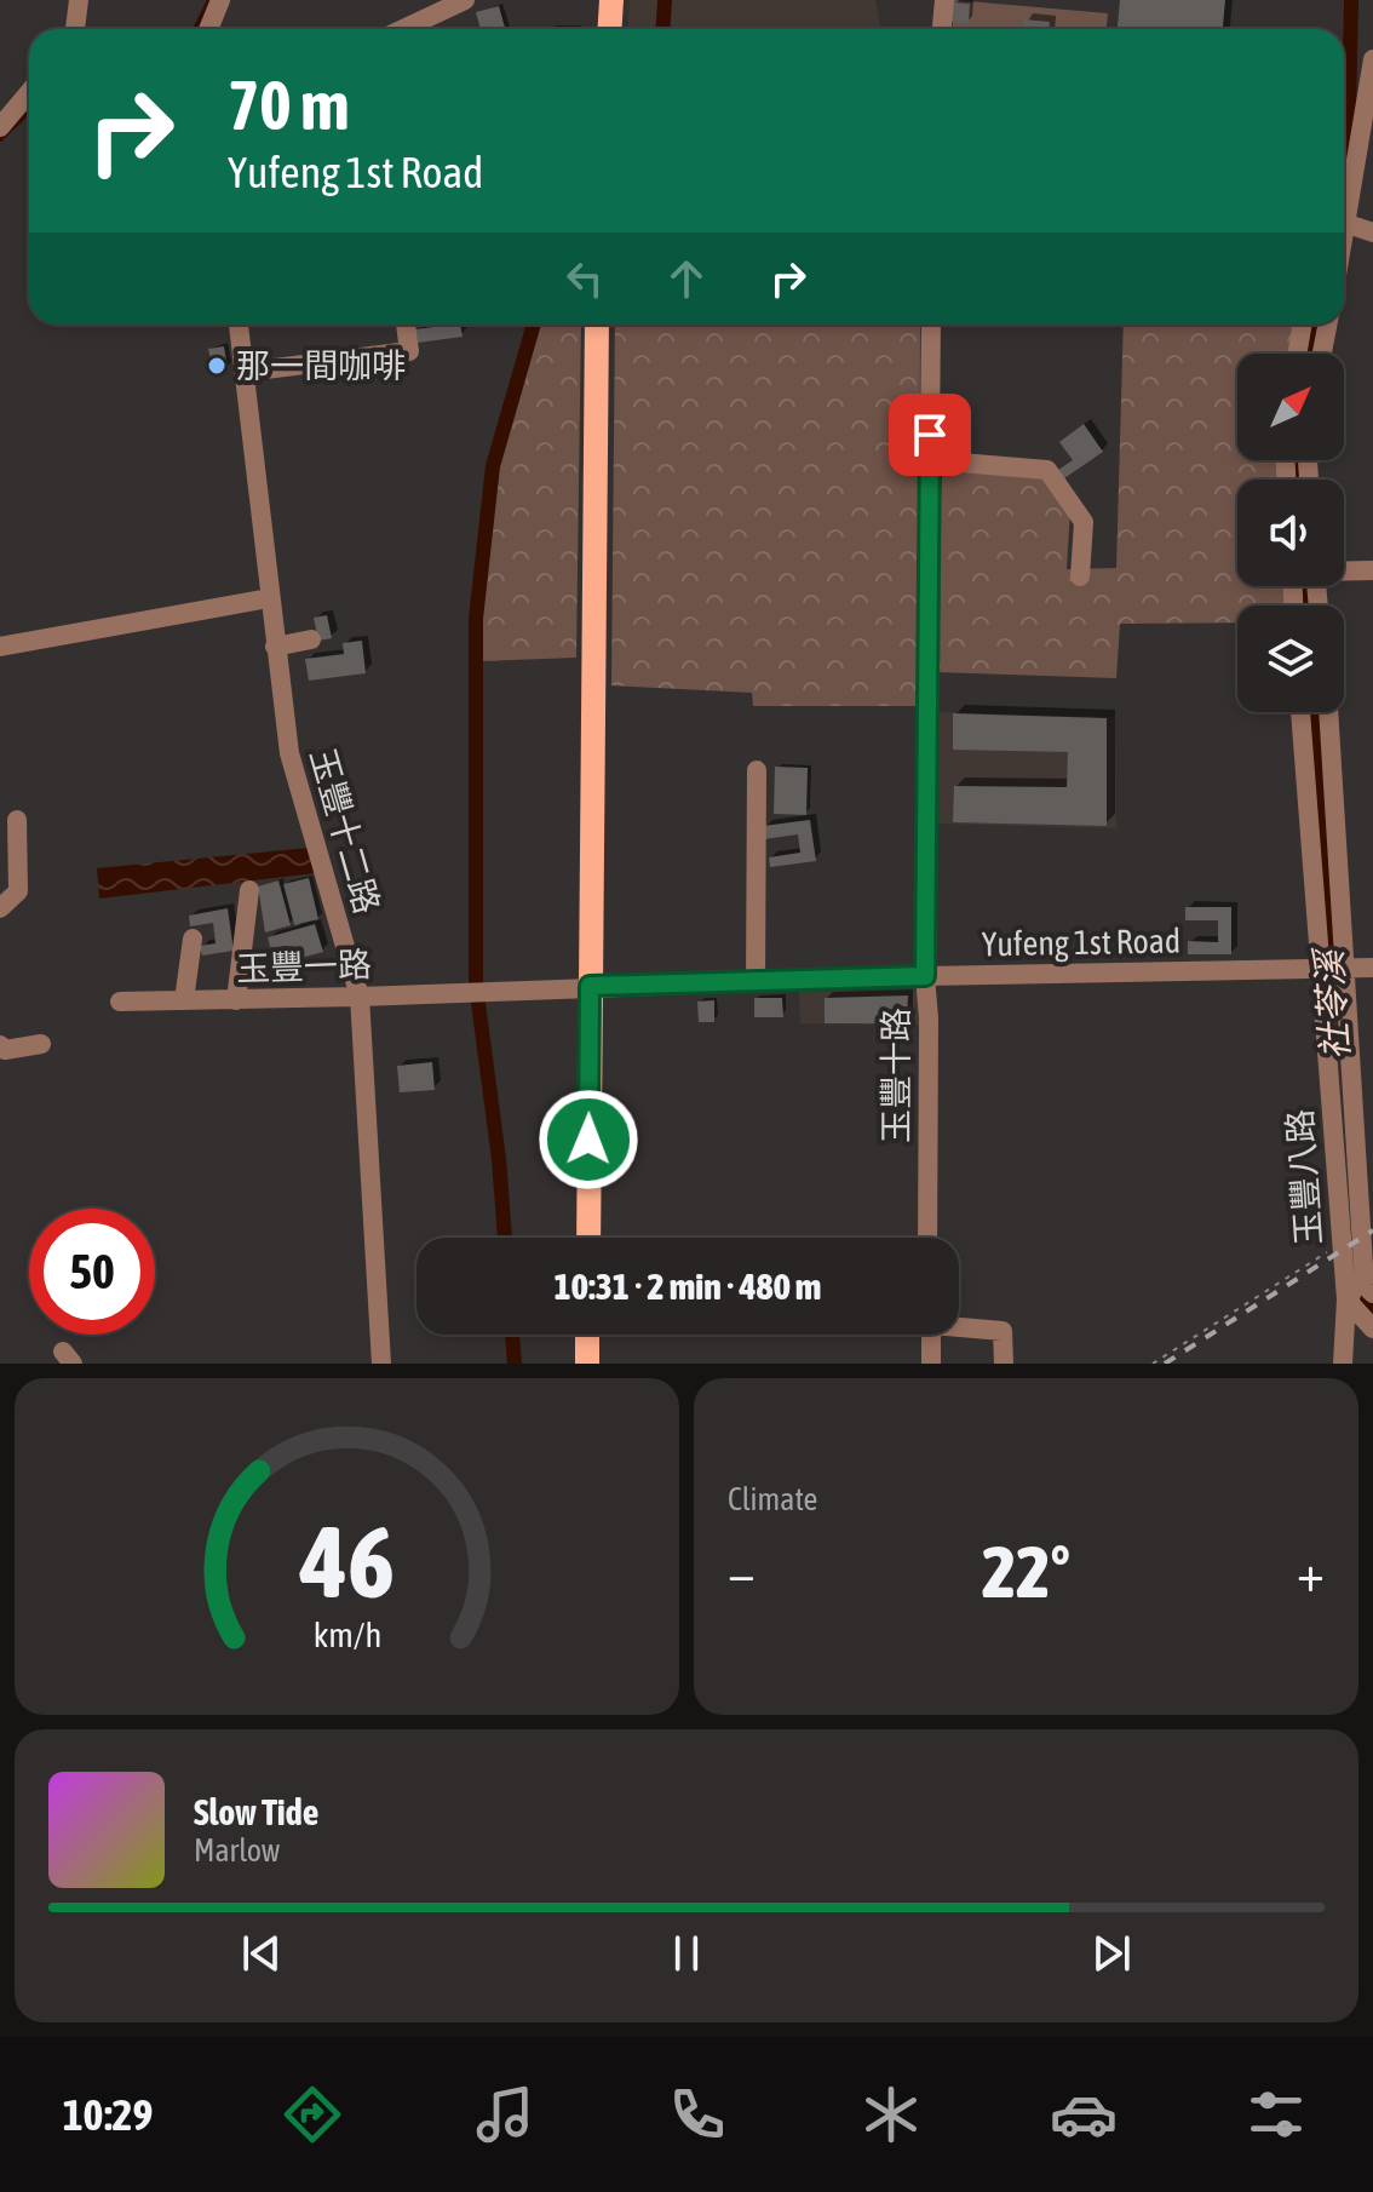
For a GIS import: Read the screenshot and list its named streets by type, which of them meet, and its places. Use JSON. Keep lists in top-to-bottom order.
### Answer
{
  "streets": {
    "street": [
      "玉豐十二路",
      "Yufeng 1st Road",
      "玉豐一路",
      "玉豐十路",
      "玉豐八路"
    ]
  },
  "crossings": [
    ["玉豐十二路", "玉豐一路"],
    ["Yufeng 1st Road", "玉豐一路"],
    ["Yufeng 1st Road", "玉豐十路"],
    ["Yufeng 1st Road", "玉豐八路"]
  ],
  "water": ["社苓溪"],
  "places": ["那一間咖啡"],
  "north": "top right",
  "page": {
    "turn": ["70 m", "Yufeng 1st Road"],
    "limit": "50",
    "trip": "10:31 · 2 min · 480 m",
    "tile": "Climate",
    "heat": ["−", "22°", "+"],
    "song": ["Slow Tide", "Marlow"],
    "tabs": "10:29",
    "gauge": ["46", "km/h"]
  }
}
